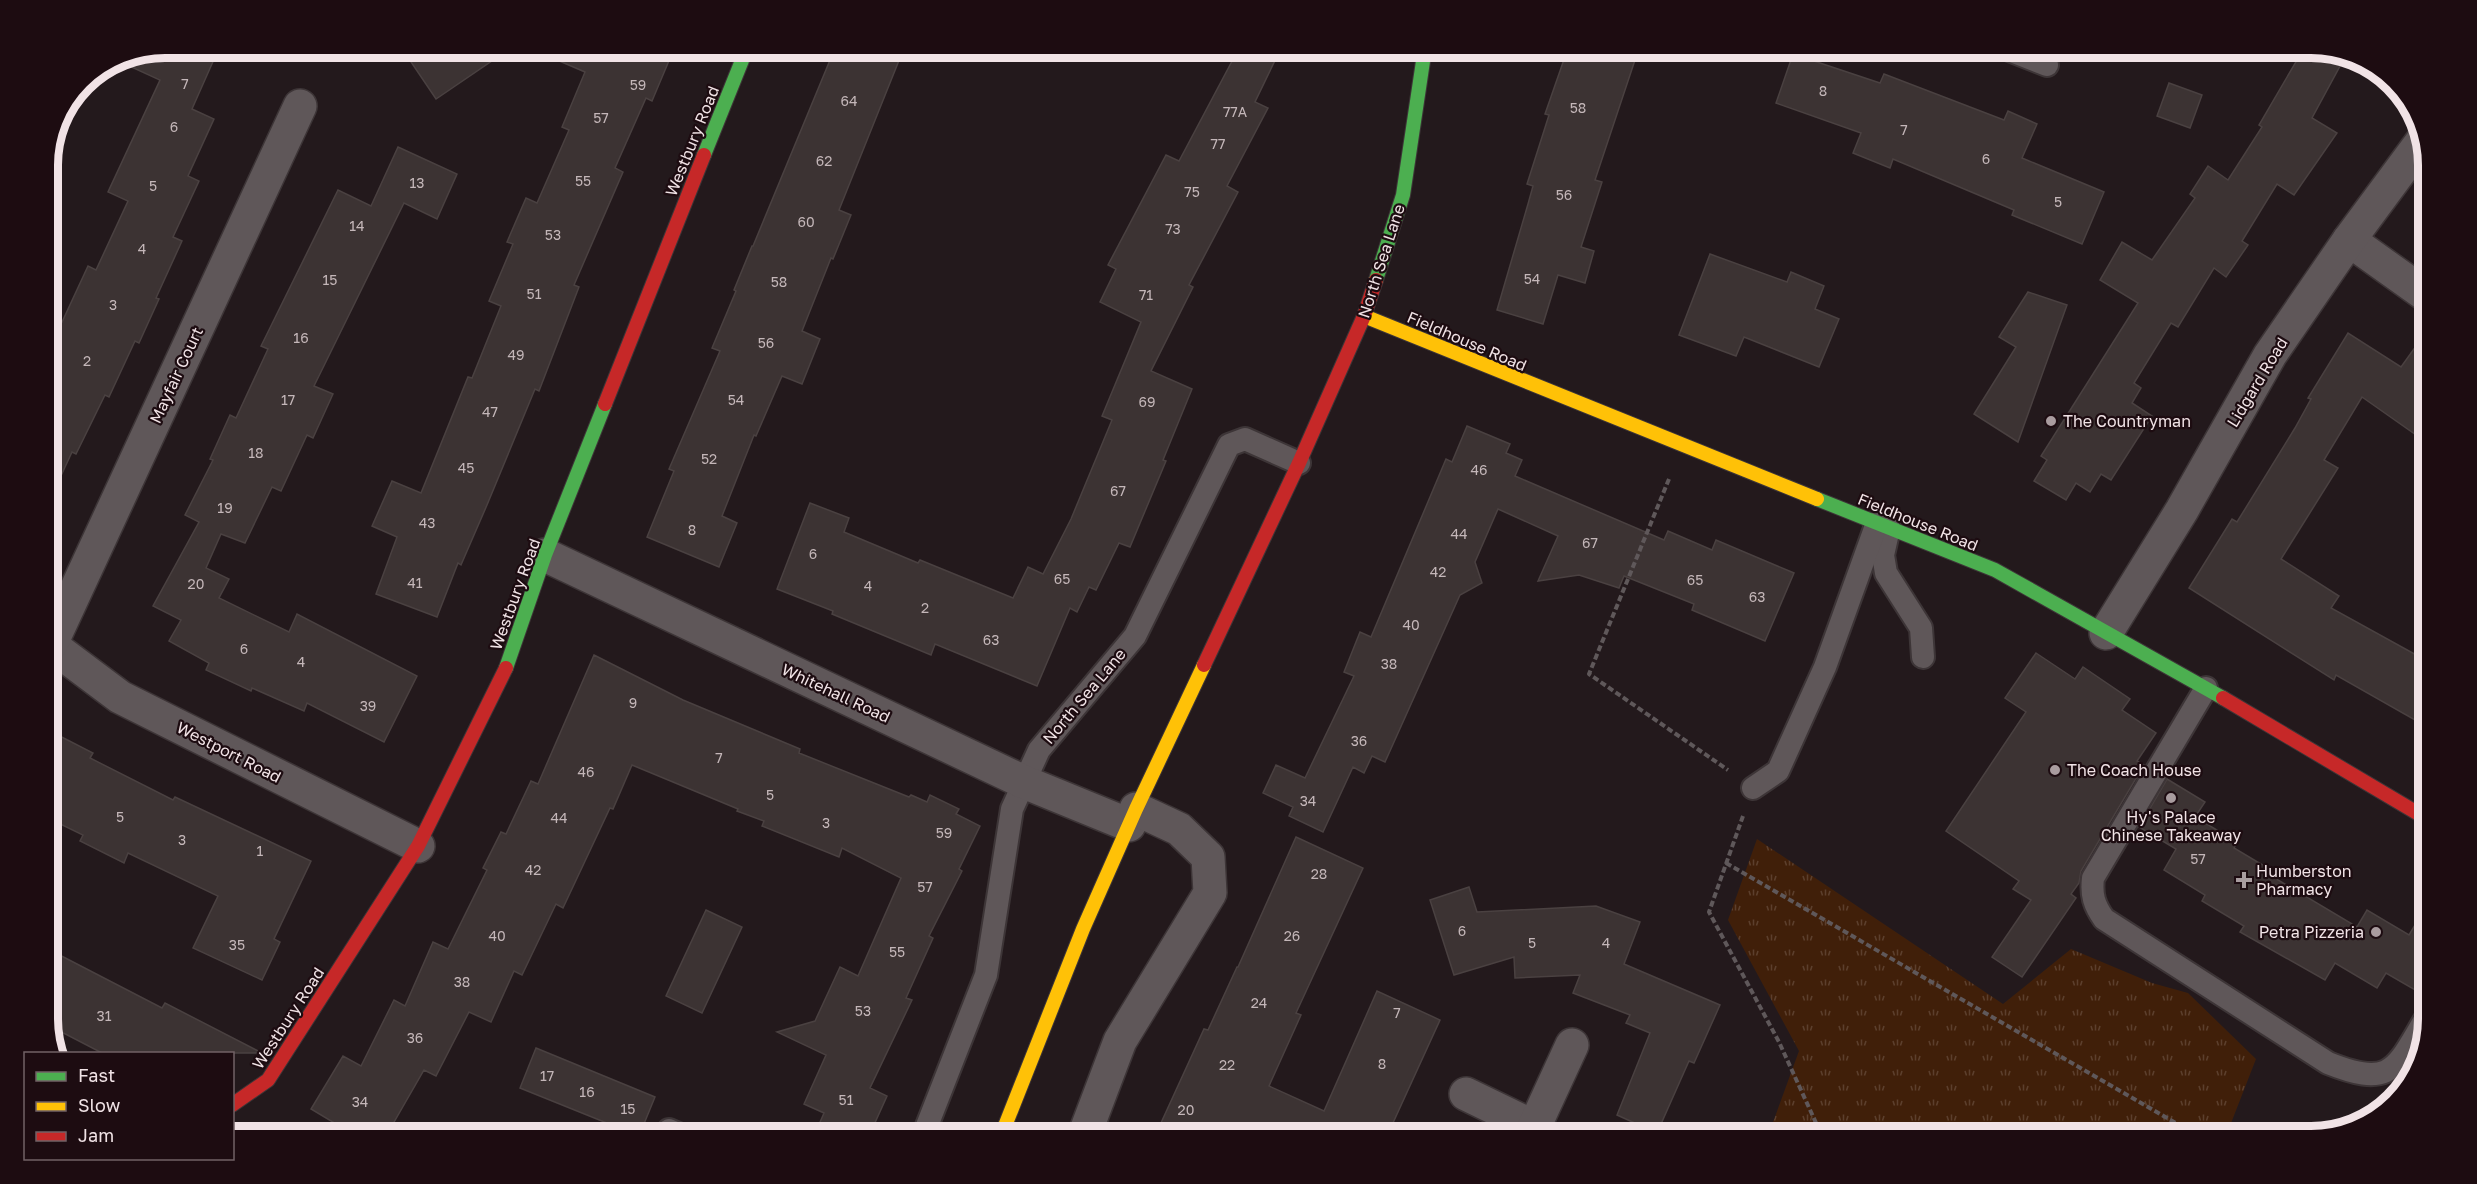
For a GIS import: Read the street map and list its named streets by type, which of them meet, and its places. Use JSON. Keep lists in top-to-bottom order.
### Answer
{
  "streets": {
    "street": [
      "Westbury Road",
      "North Sea Lane",
      "Fieldhouse Road",
      "Mayfair Court",
      "Lidgard Road",
      "Whitehall Road",
      "Westport Road"
    ]
  },
  "crossings": [
    ["Westbury Road", "Whitehall Road"],
    ["Westbury Road", "Westport Road"],
    ["North Sea Lane", "Fieldhouse Road"],
    ["North Sea Lane", "Whitehall Road"],
    ["Fieldhouse Road", "Lidgard Road"]
  ],
  "places": {
    "other": [
      "The Countryman",
      "The Coach House",
      "Hy's Palace Chinese Takeaway",
      "Petra Pizzeria"
    ],
    "health": ["Humberston Pharmacy"]
  },
  "house_numbers": [
    "7",
    "59",
    "8",
    "64",
    "58",
    "77A",
    "57",
    "6",
    "7",
    "77",
    "6",
    "62",
    "55",
    "13",
    "5",
    "75",
    "56",
    "5",
    "60",
    "14",
    "73",
    "53",
    "4",
    "54",
    "15",
    "58",
    "51",
    "71",
    "3",
    "16",
    "56",
    "49",
    "2",
    "17",
    "54",
    "69",
    "47",
    "18",
    "52",
    "45",
    "46",
    "67",
    "19",
    "43",
    "8",
    "44",
    "67",
    "6",
    "42",
    "65",
    "65",
    "41",
    "20",
    "4",
    "63",
    "2",
    "40",
    "63",
    "6",
    "4",
    "38",
    "9",
    "39",
    "36",
    "7",
    "46",
    "5",
    "34",
    "5",
    "44",
    "3",
    "59",
    "3",
    "1",
    "57",
    "42",
    "28",
    "57",
    "6",
    "40",
    "26",
    "5",
    "4",
    "35",
    "55",
    "38",
    "24",
    "53",
    "7",
    "31",
    "36",
    "8",
    "22",
    "17",
    "16",
    "51",
    "34",
    "15",
    "20"
  ],
  "legend": ["Fast", "Slow", "Jam"]
}
